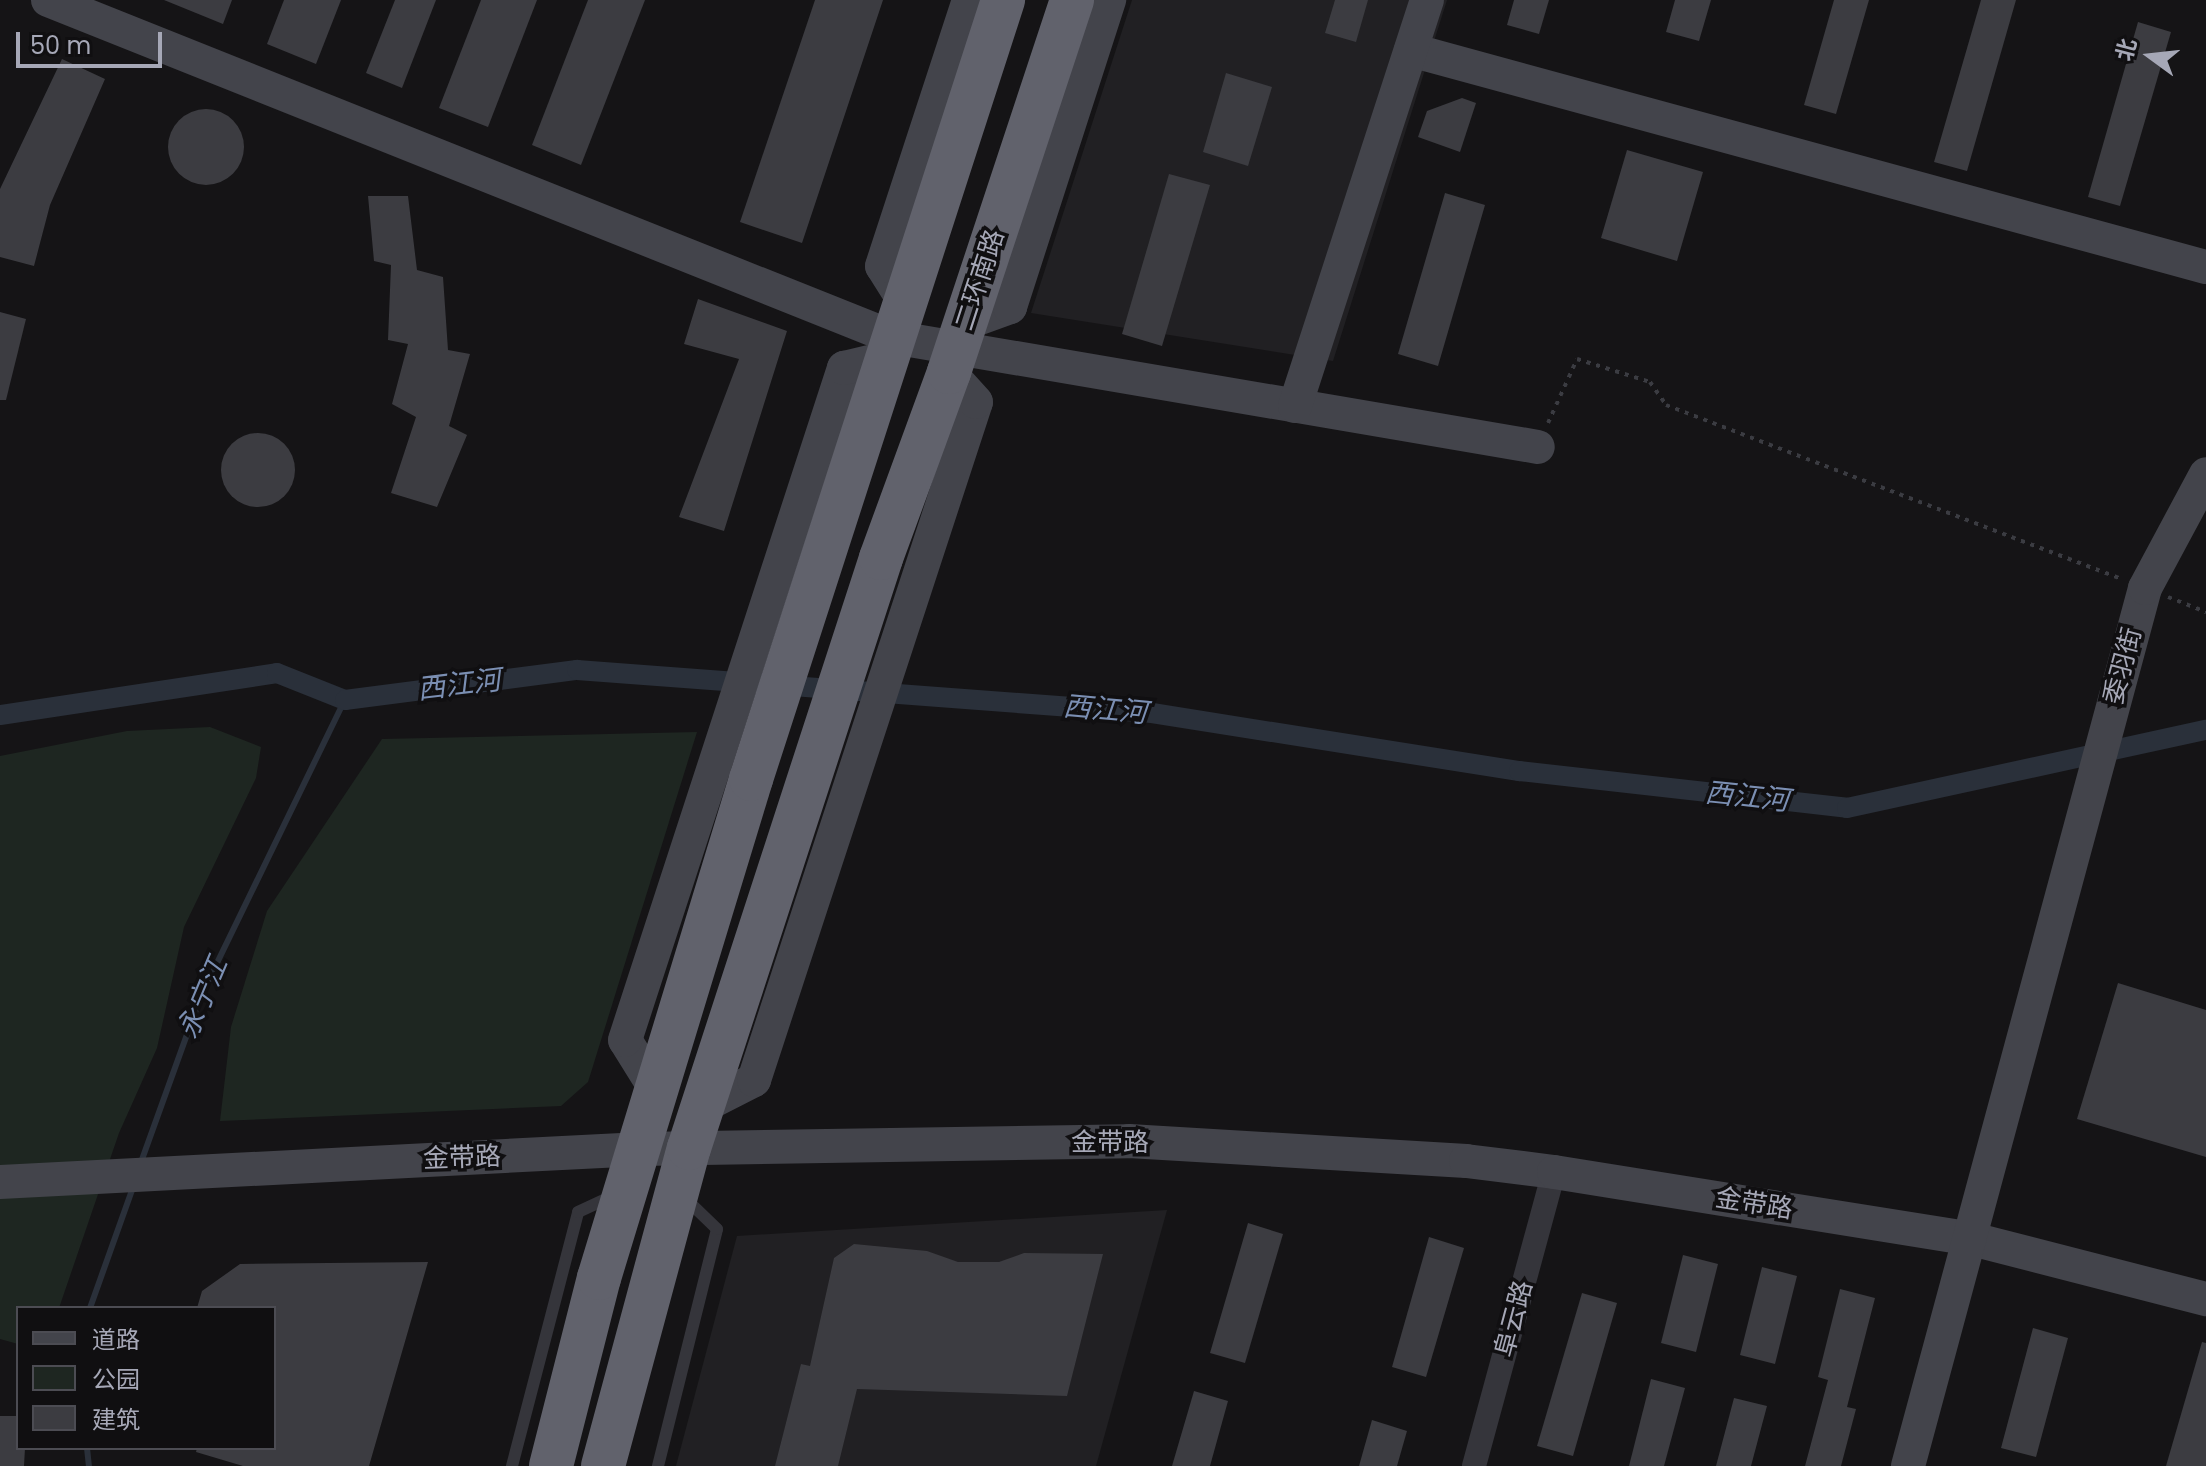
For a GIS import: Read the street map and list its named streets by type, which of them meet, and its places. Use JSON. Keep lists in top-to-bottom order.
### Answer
{
  "streets": {
    "highway": ["二环南路"],
    "street": ["委羽街", "金带路", "阜云路"]
  },
  "crossings": [
    ["二环南路", "金带路"],
    ["委羽街", "金带路"],
    ["金带路", "阜云路"]
  ],
  "water": ["西江河", "永宁江"],
  "legend": ["道路", "公园", "建筑"],
  "scale_bar": "50 m",
  "north": "left"
}
